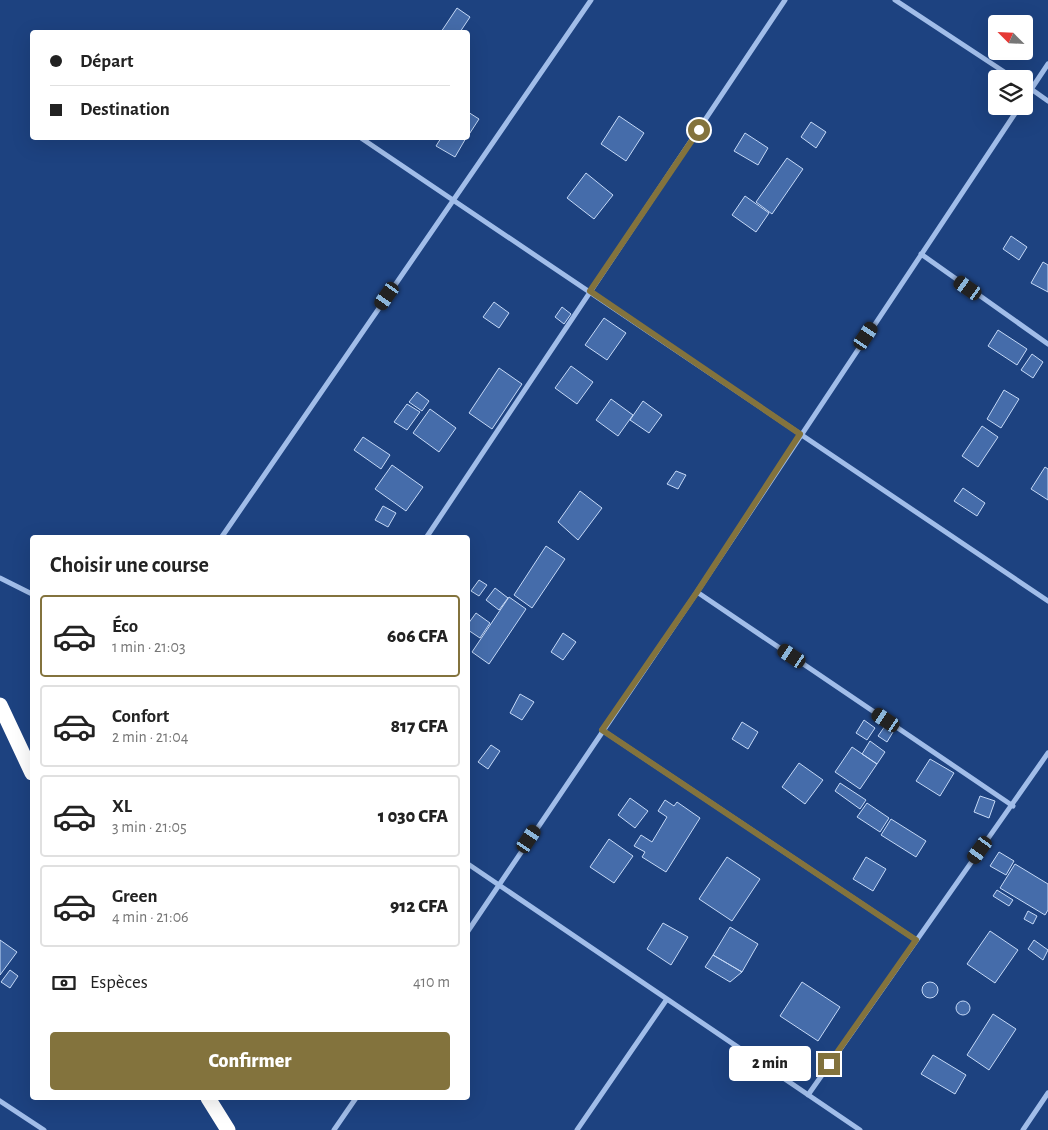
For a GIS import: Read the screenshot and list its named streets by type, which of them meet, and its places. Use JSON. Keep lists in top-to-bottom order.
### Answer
{
  "north": "top left",
  "page": {
    "banner": ["Départ", "Destination"],
    "heading": "Choisir une course",
    "list": [
      {
        "name": "Éco",
        "note": "1 min · 21:03",
        "value": "606 CFA"
      },
      {
        "name": "Confort",
        "note": "2 min · 21:04",
        "value": "817 CFA"
      },
      {
        "name": "XL",
        "note": "3 min · 21:05",
        "value": "1 030 CFA"
      },
      {
        "name": "Green",
        "note": "4 min · 21:06",
        "value": "912 CFA"
      }
    ],
    "pay": ["Espèces", "410 m"],
    "buttons": "Confirmer",
    "bubble": "2 min"
  }
}
